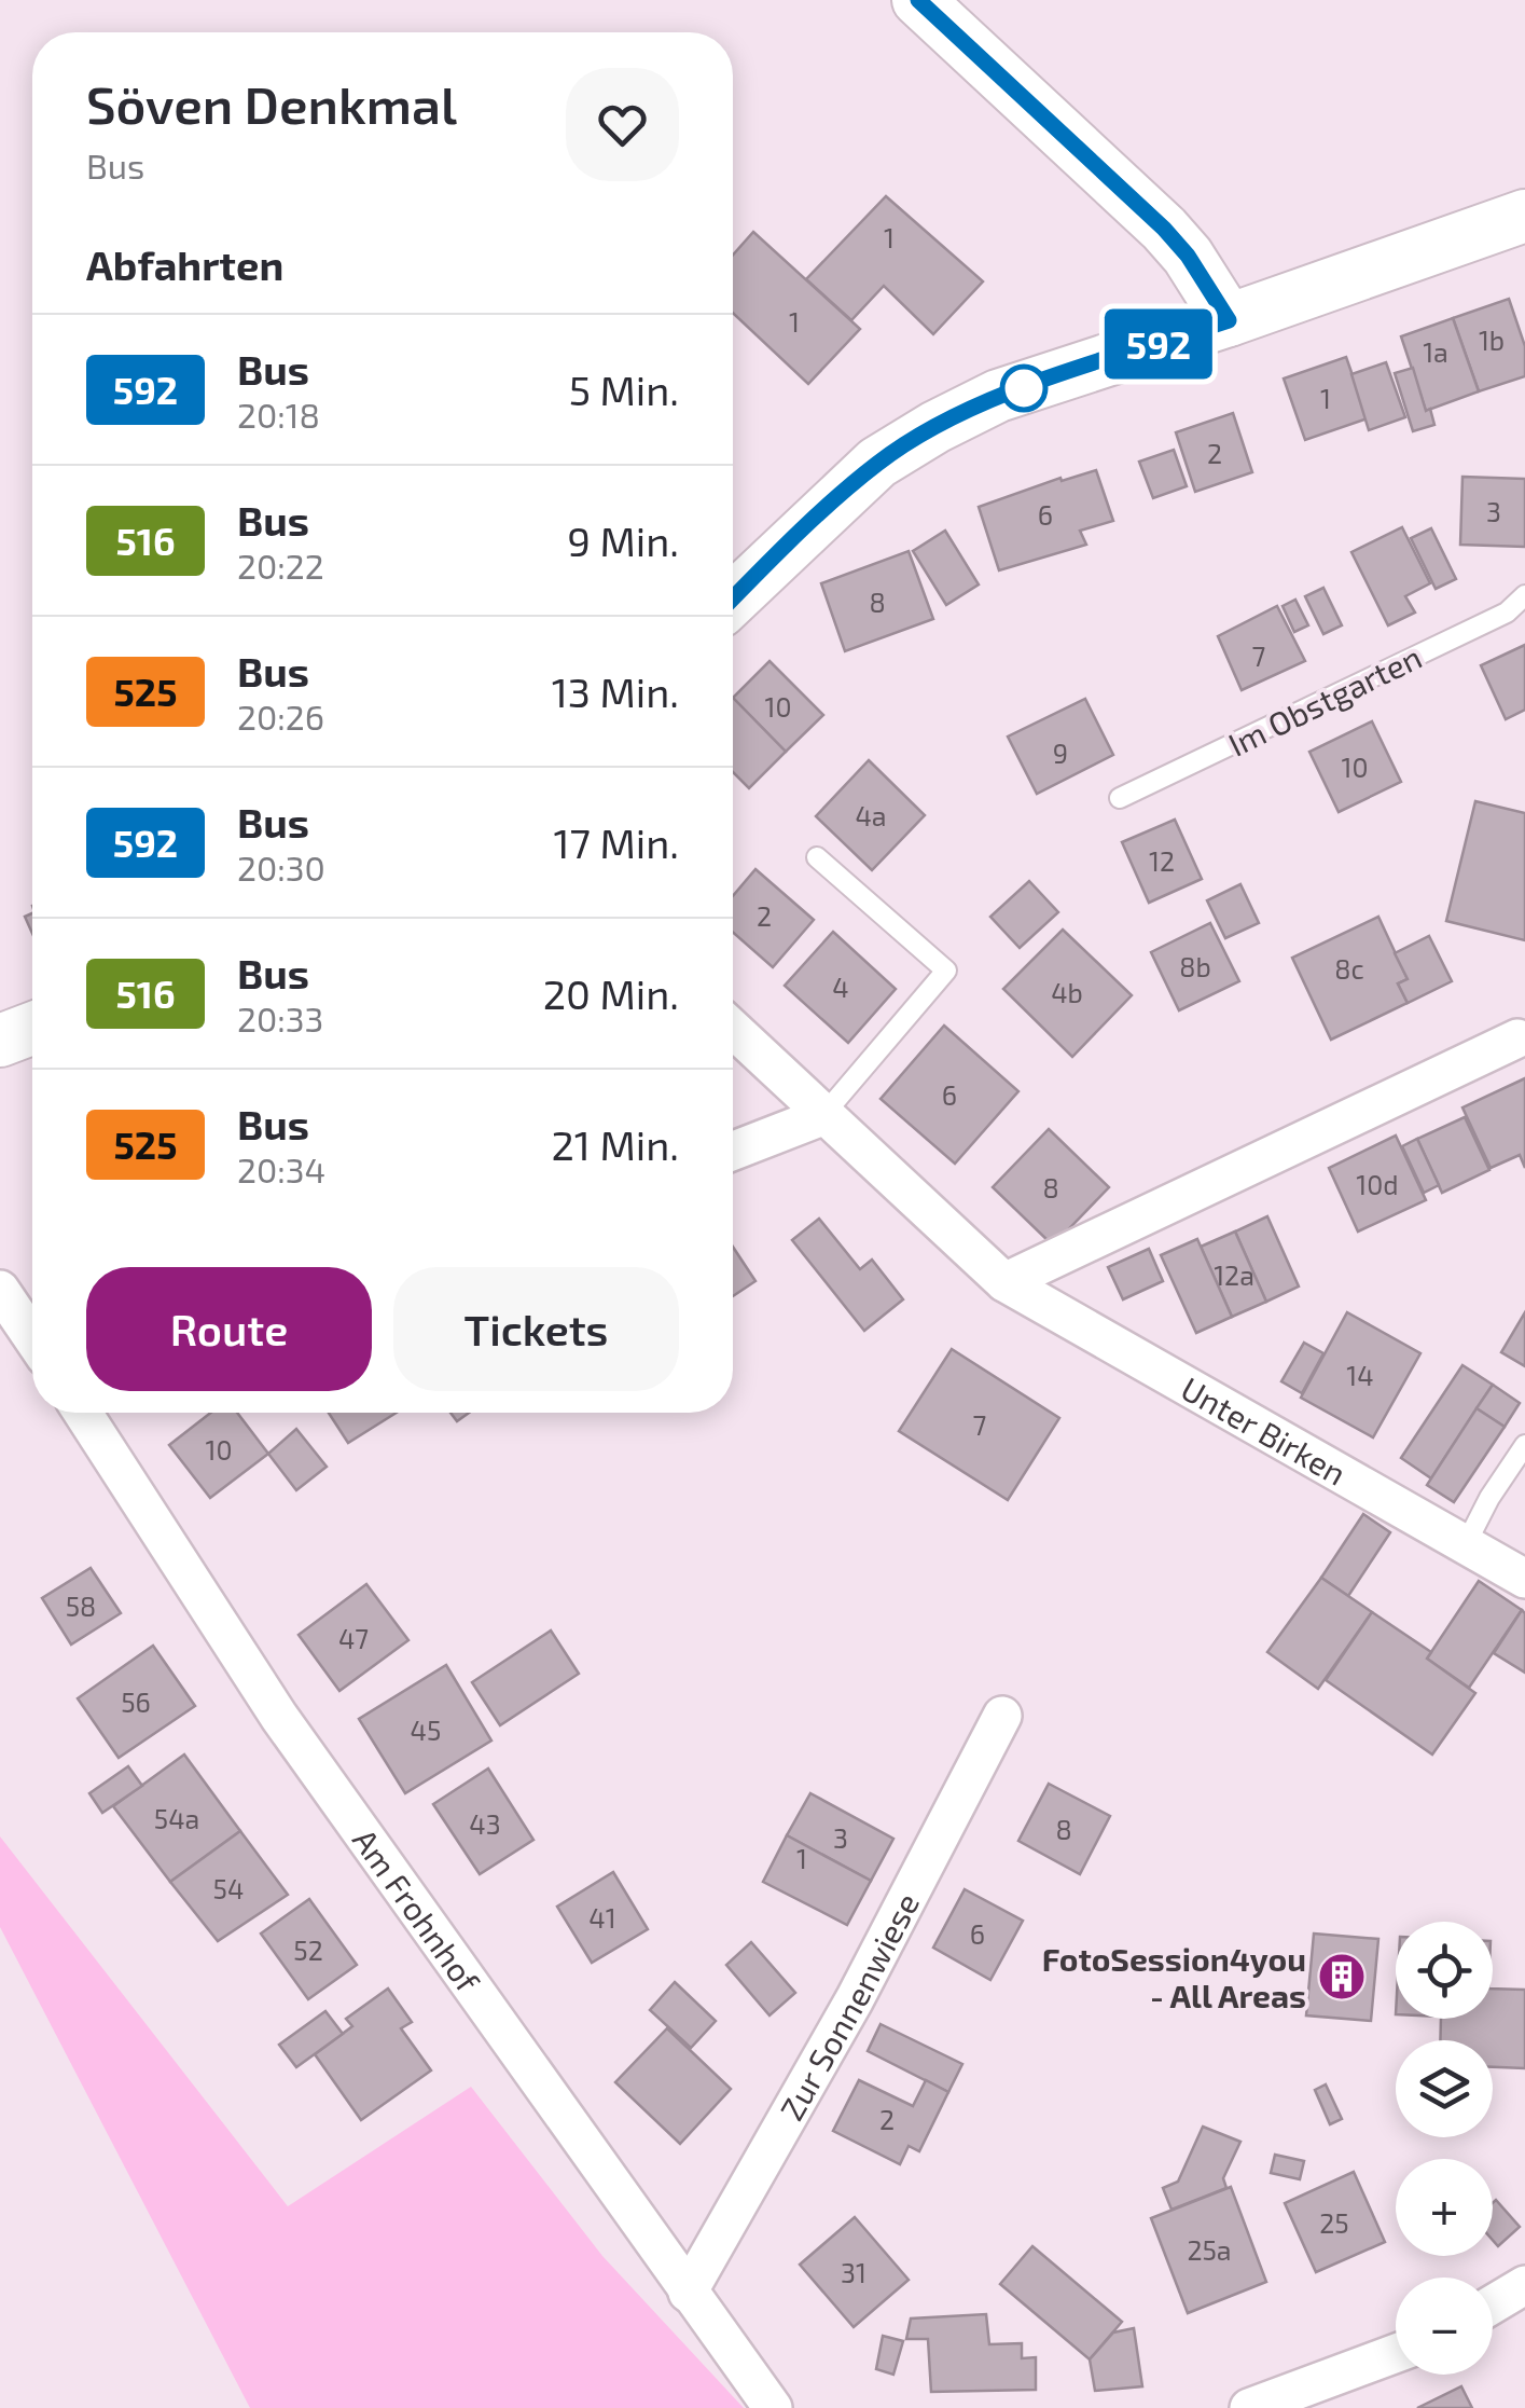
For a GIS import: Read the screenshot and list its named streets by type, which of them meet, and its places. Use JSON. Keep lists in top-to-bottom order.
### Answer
{
  "streets": {
    "street": ["Unter Birken", "Am Frohnhof", "Zur Sonnenwiese"],
    "lane": ["Im Obstgarten"]
  },
  "crossings": [
    ["Am Frohnhof", "Zur Sonnenwiese"]
  ],
  "places": {
    "building": ["FotoSession4you - All Areas"]
  },
  "lines": ["bus line 592"],
  "house_numbers": [
    "1",
    "1",
    "1b",
    "1a",
    "1",
    "2",
    "3",
    "6",
    "8",
    "7",
    "10",
    "9",
    "10",
    "4a",
    "12",
    "2",
    "8b",
    "8c",
    "4",
    "4b",
    "6",
    "10d",
    "8",
    "12a",
    "14",
    "7",
    "10",
    "58",
    "47",
    "56",
    "45",
    "54a",
    "43",
    "8",
    "3",
    "1",
    "54",
    "41",
    "6",
    "52",
    "2",
    "25",
    "25a",
    "31"
  ],
  "page": {
    "on_map": "592",
    "heading": [
      ["Söven Denkmal", "Bus"],
      "Abfahrten"
    ],
    "list": [
      {
        "mark": "592",
        "name": "Bus",
        "note": "20:18",
        "value": "5 Min."
      },
      {
        "mark": "516",
        "name": "Bus",
        "note": "20:22",
        "value": "9 Min."
      },
      {
        "mark": "525",
        "name": "Bus",
        "note": "20:26",
        "value": "13 Min."
      },
      {
        "mark": "592",
        "name": "Bus",
        "note": "20:30",
        "value": "17 Min."
      },
      {
        "mark": "516",
        "name": "Bus",
        "note": "20:33",
        "value": "20 Min."
      },
      {
        "mark": "525",
        "name": "Bus",
        "note": "20:34",
        "value": "21 Min."
      }
    ],
    "buttons": ["Route", "Tickets"],
    "map_buttons": ["+", "−"]
  }
}
